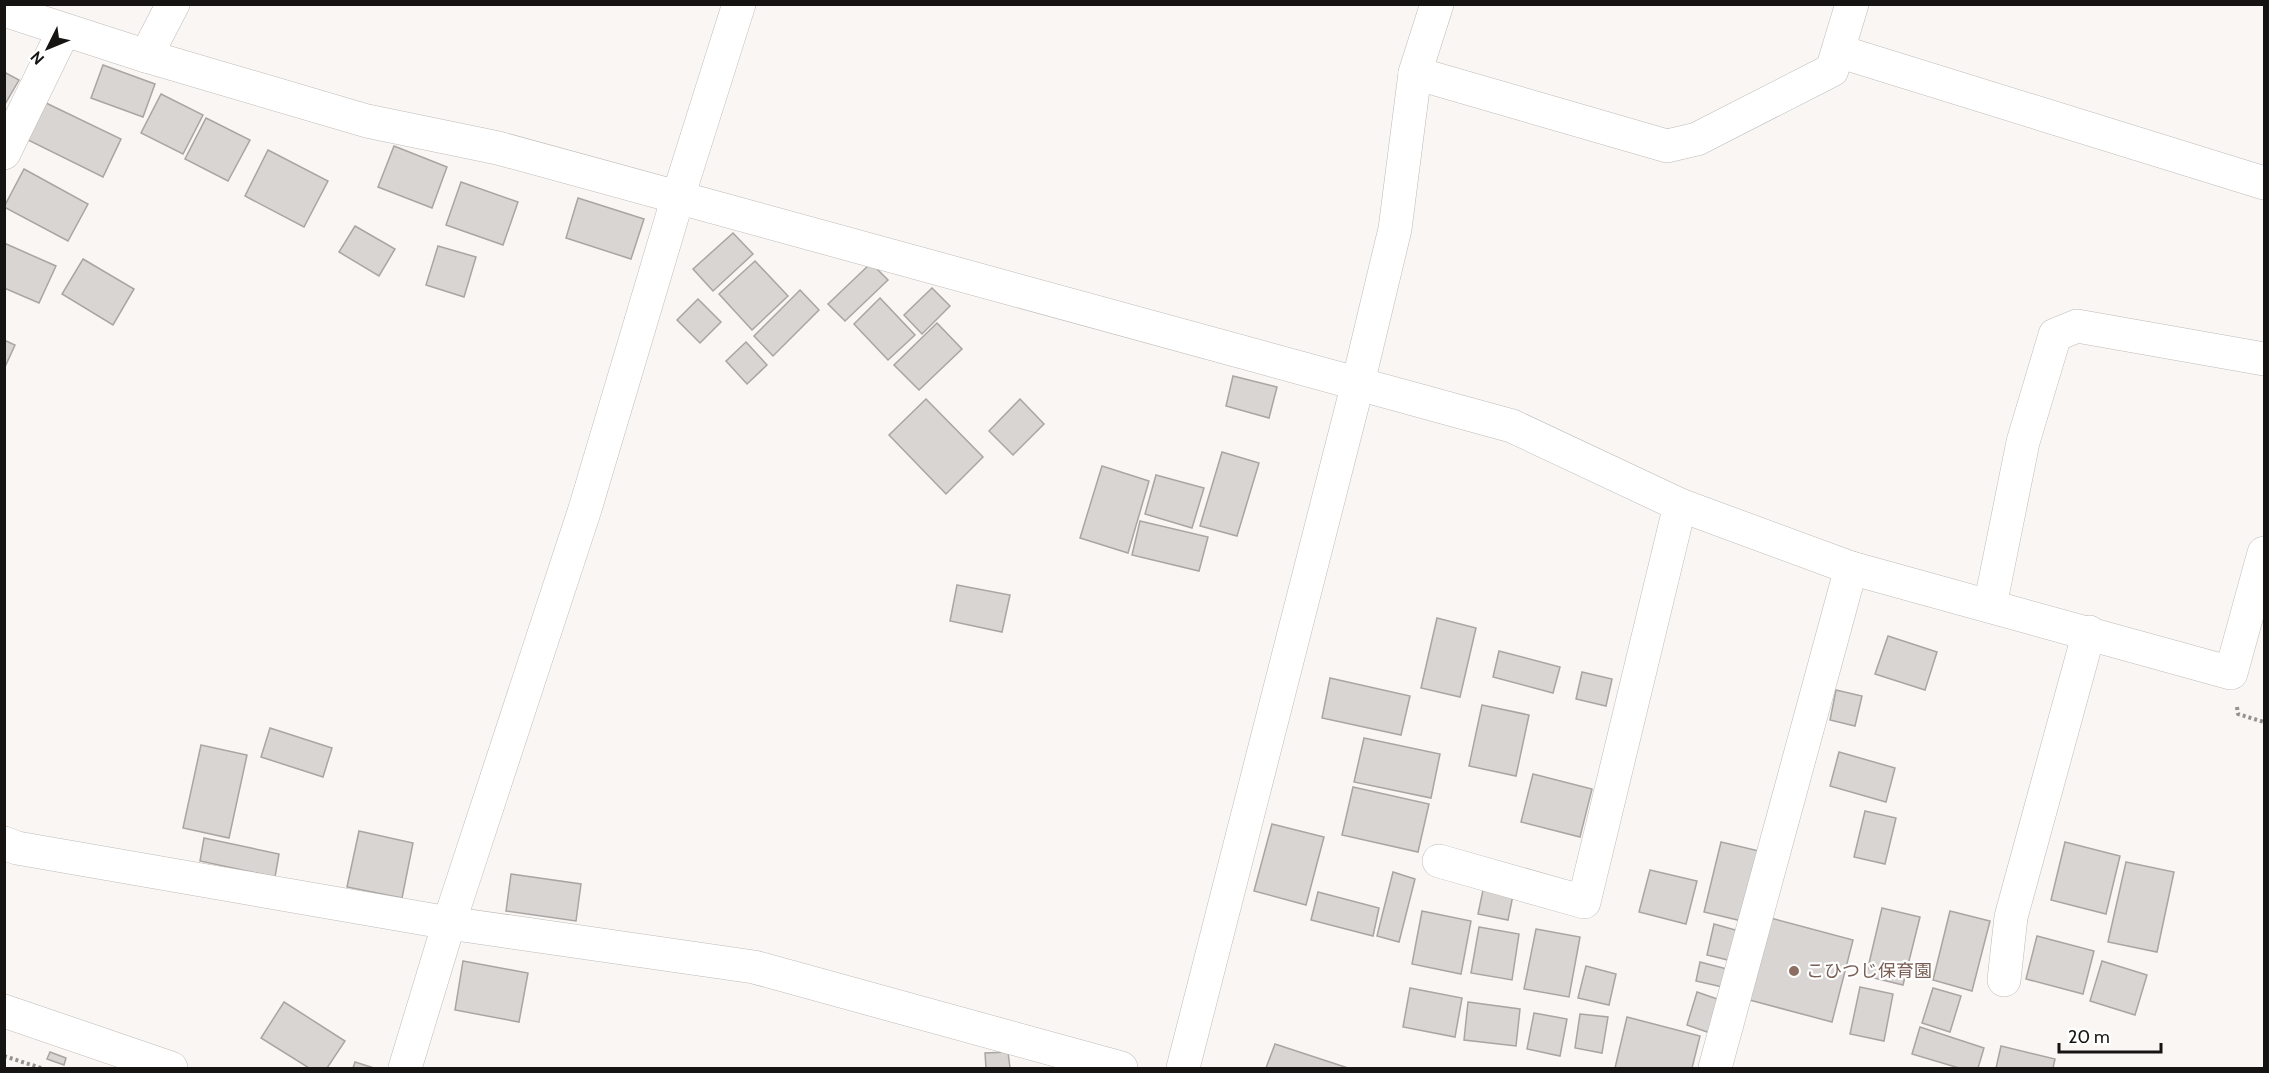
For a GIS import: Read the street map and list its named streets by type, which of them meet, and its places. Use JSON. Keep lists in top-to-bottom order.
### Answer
{
  "places": ["こひつじ保育園"],
  "scale_bar": "20 m",
  "north": "bottom left"
}
